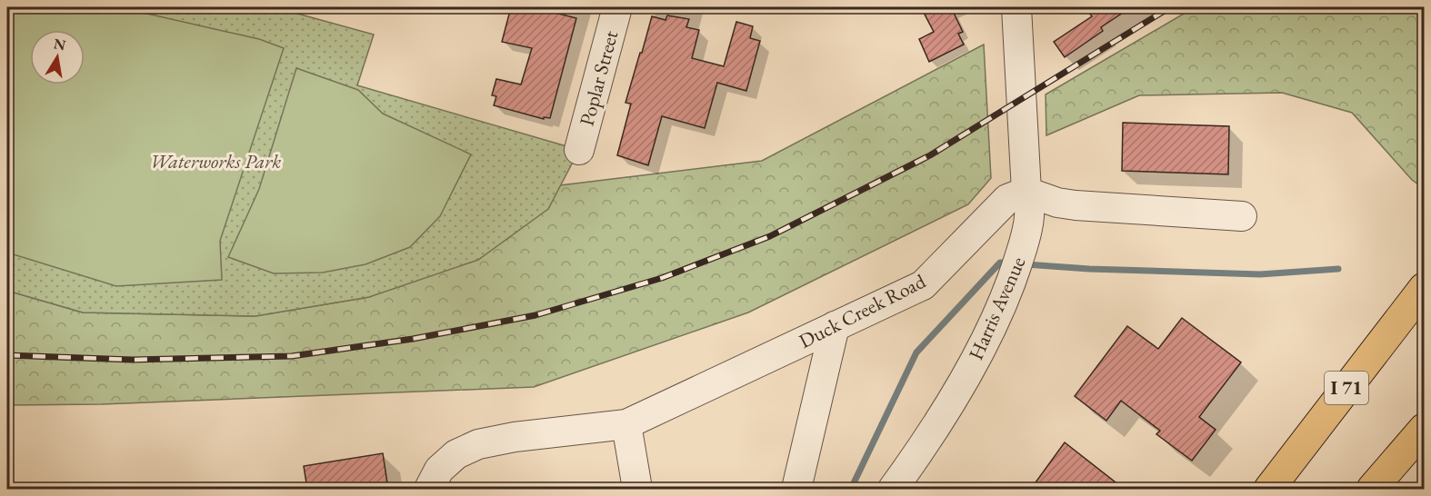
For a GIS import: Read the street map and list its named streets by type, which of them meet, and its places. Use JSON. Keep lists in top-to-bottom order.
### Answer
{
  "streets": {
    "highway": ["I 71"],
    "street": ["Poplar Street", "Harris Avenue", "Duck Creek Road"]
  },
  "crossings": [
    ["Harris Avenue", "Duck Creek Road"]
  ],
  "parks": ["Waterworks Park"],
  "north": "top"
}
